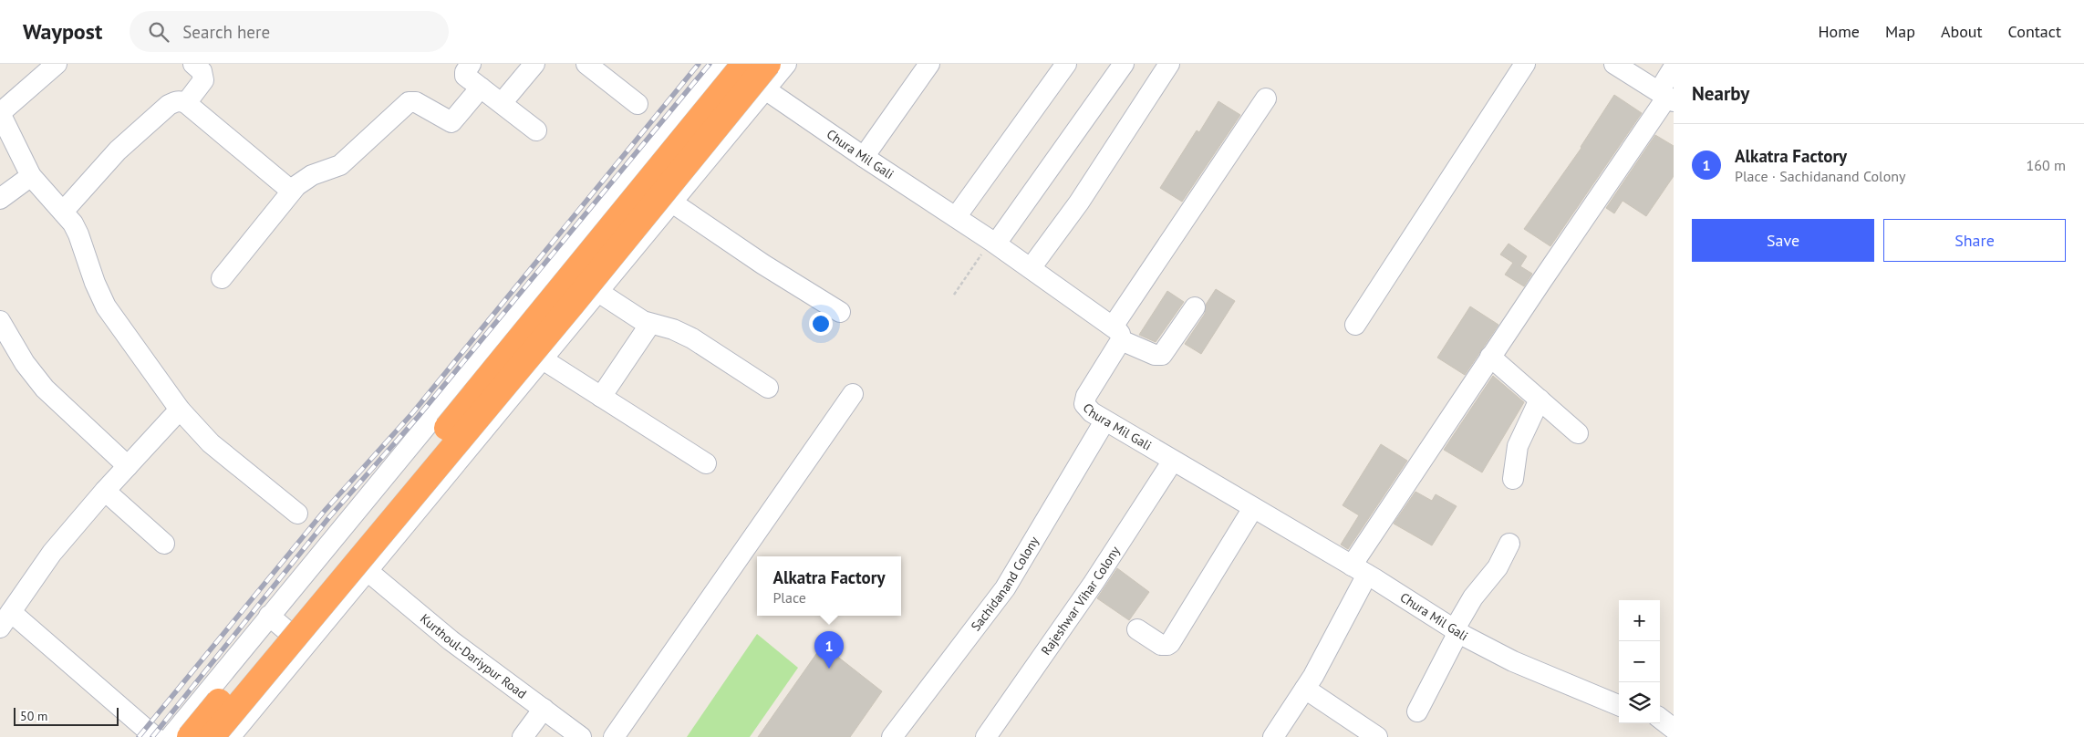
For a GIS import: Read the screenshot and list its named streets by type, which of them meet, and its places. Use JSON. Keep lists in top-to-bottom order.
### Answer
{
  "streets": {
    "street": [
      "Chura Mil Gali",
      "Sachidanand Colony",
      "Rajeshwar Vihar Colony",
      "Kurthoul-Dariypur Road"
    ]
  },
  "crossings": [
    ["Chura Mil Gali", "Sachidanand Colony"],
    ["Chura Mil Gali", "Rajeshwar Vihar Colony"]
  ],
  "scale_bar": "50 m",
  "page": {
    "header": "Waypost",
    "search": "Search here",
    "nav": [
      "Home",
      "Map",
      "About",
      "Contact"
    ],
    "heading": "Nearby",
    "list": [
      {
        "mark": "1",
        "name": "Alkatra Factory",
        "note": "Place · Sachidanand Colony",
        "value": "160 m"
      }
    ],
    "buttons": ["Save", "Share"],
    "popup": ["Alkatra Factory", "Place"],
    "map_buttons": ["+", "−"],
    "pins": "1",
    "scale": "50 m"
  }
}
